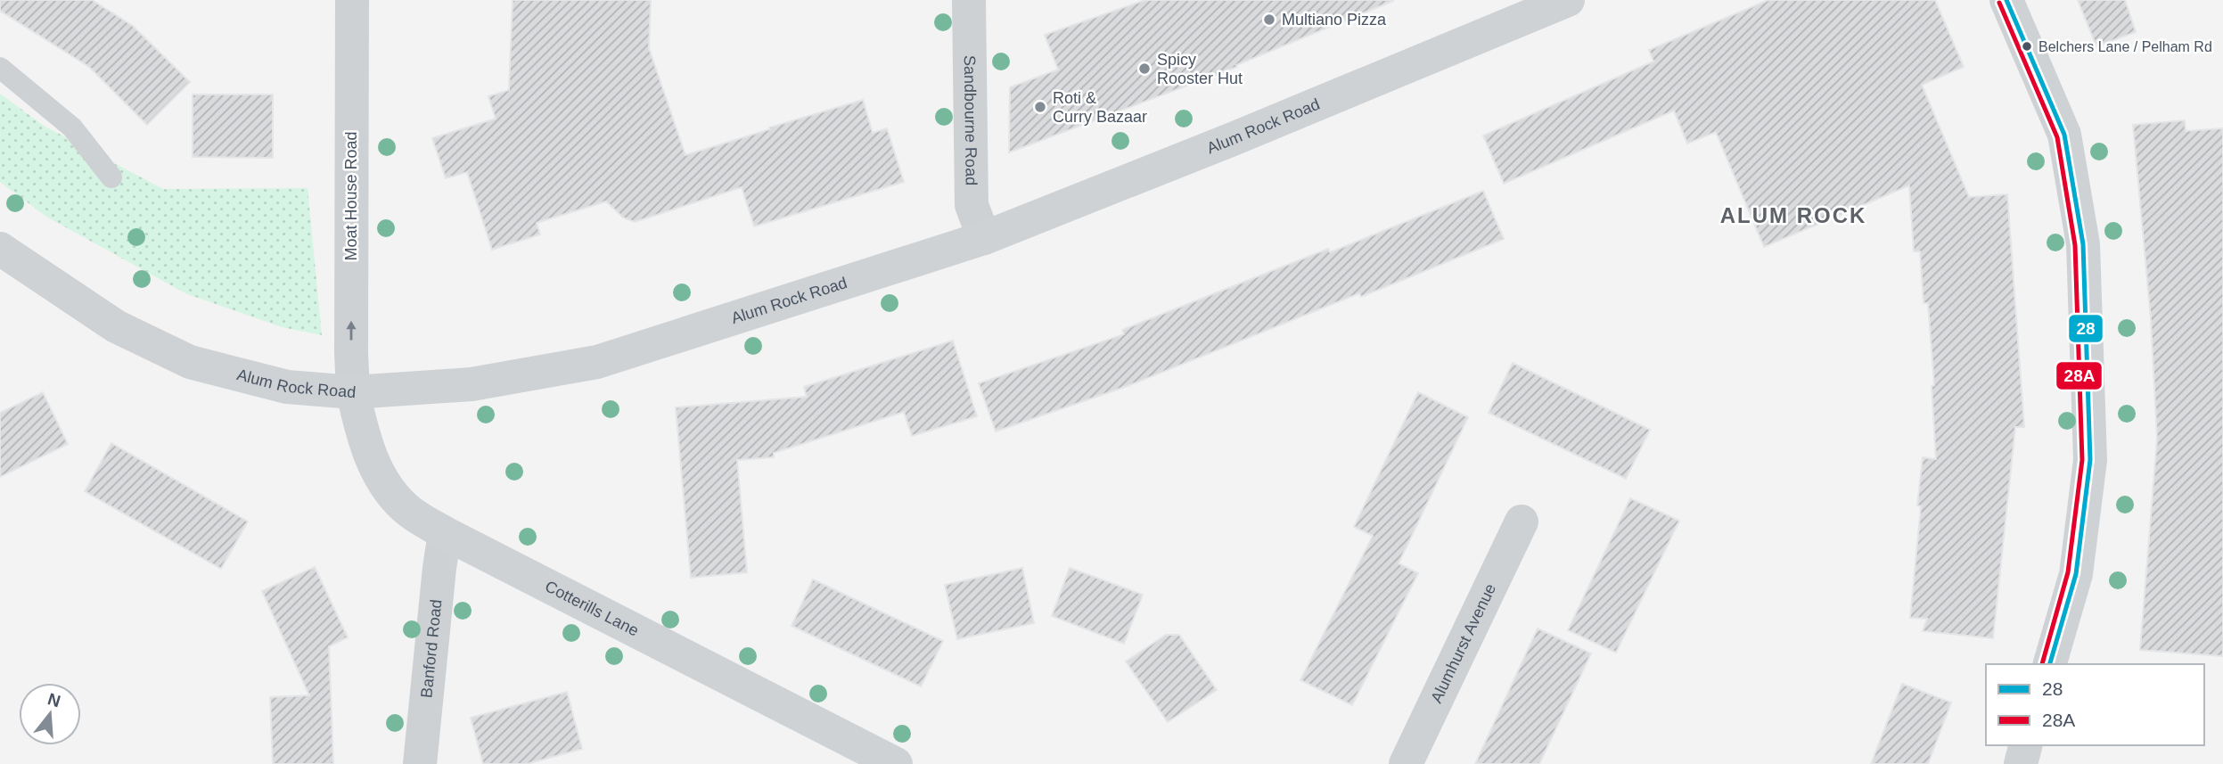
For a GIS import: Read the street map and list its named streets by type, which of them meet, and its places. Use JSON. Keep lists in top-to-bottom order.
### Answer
{
  "streets": {
    "street": [
      "Sandbourne Road",
      "Alum Rock Road",
      "Moat House Road",
      "Cotterills Lane",
      "Alumhurst Avenue",
      "Banford Road"
    ]
  },
  "crossings": [
    ["Sandbourne Road", "Alum Rock Road"],
    ["Alum Rock Road", "Moat House Road"],
    ["Alum Rock Road", "Cotterills Lane"],
    ["Moat House Road", "Cotterills Lane"],
    ["Cotterills Lane", "Banford Road"]
  ],
  "one_way": ["Moat House Road"],
  "districts": ["ALUM ROCK"],
  "places": [
    "Multiano Pizza",
    "Belchers Lane / Pelham Rd",
    "Spicy Rooster Hut",
    "Roti & Curry Bazaar"
  ],
  "lines": ["transit line 28", "transit line 28A"],
  "legend": ["28", "28A"],
  "north": "top"
}
